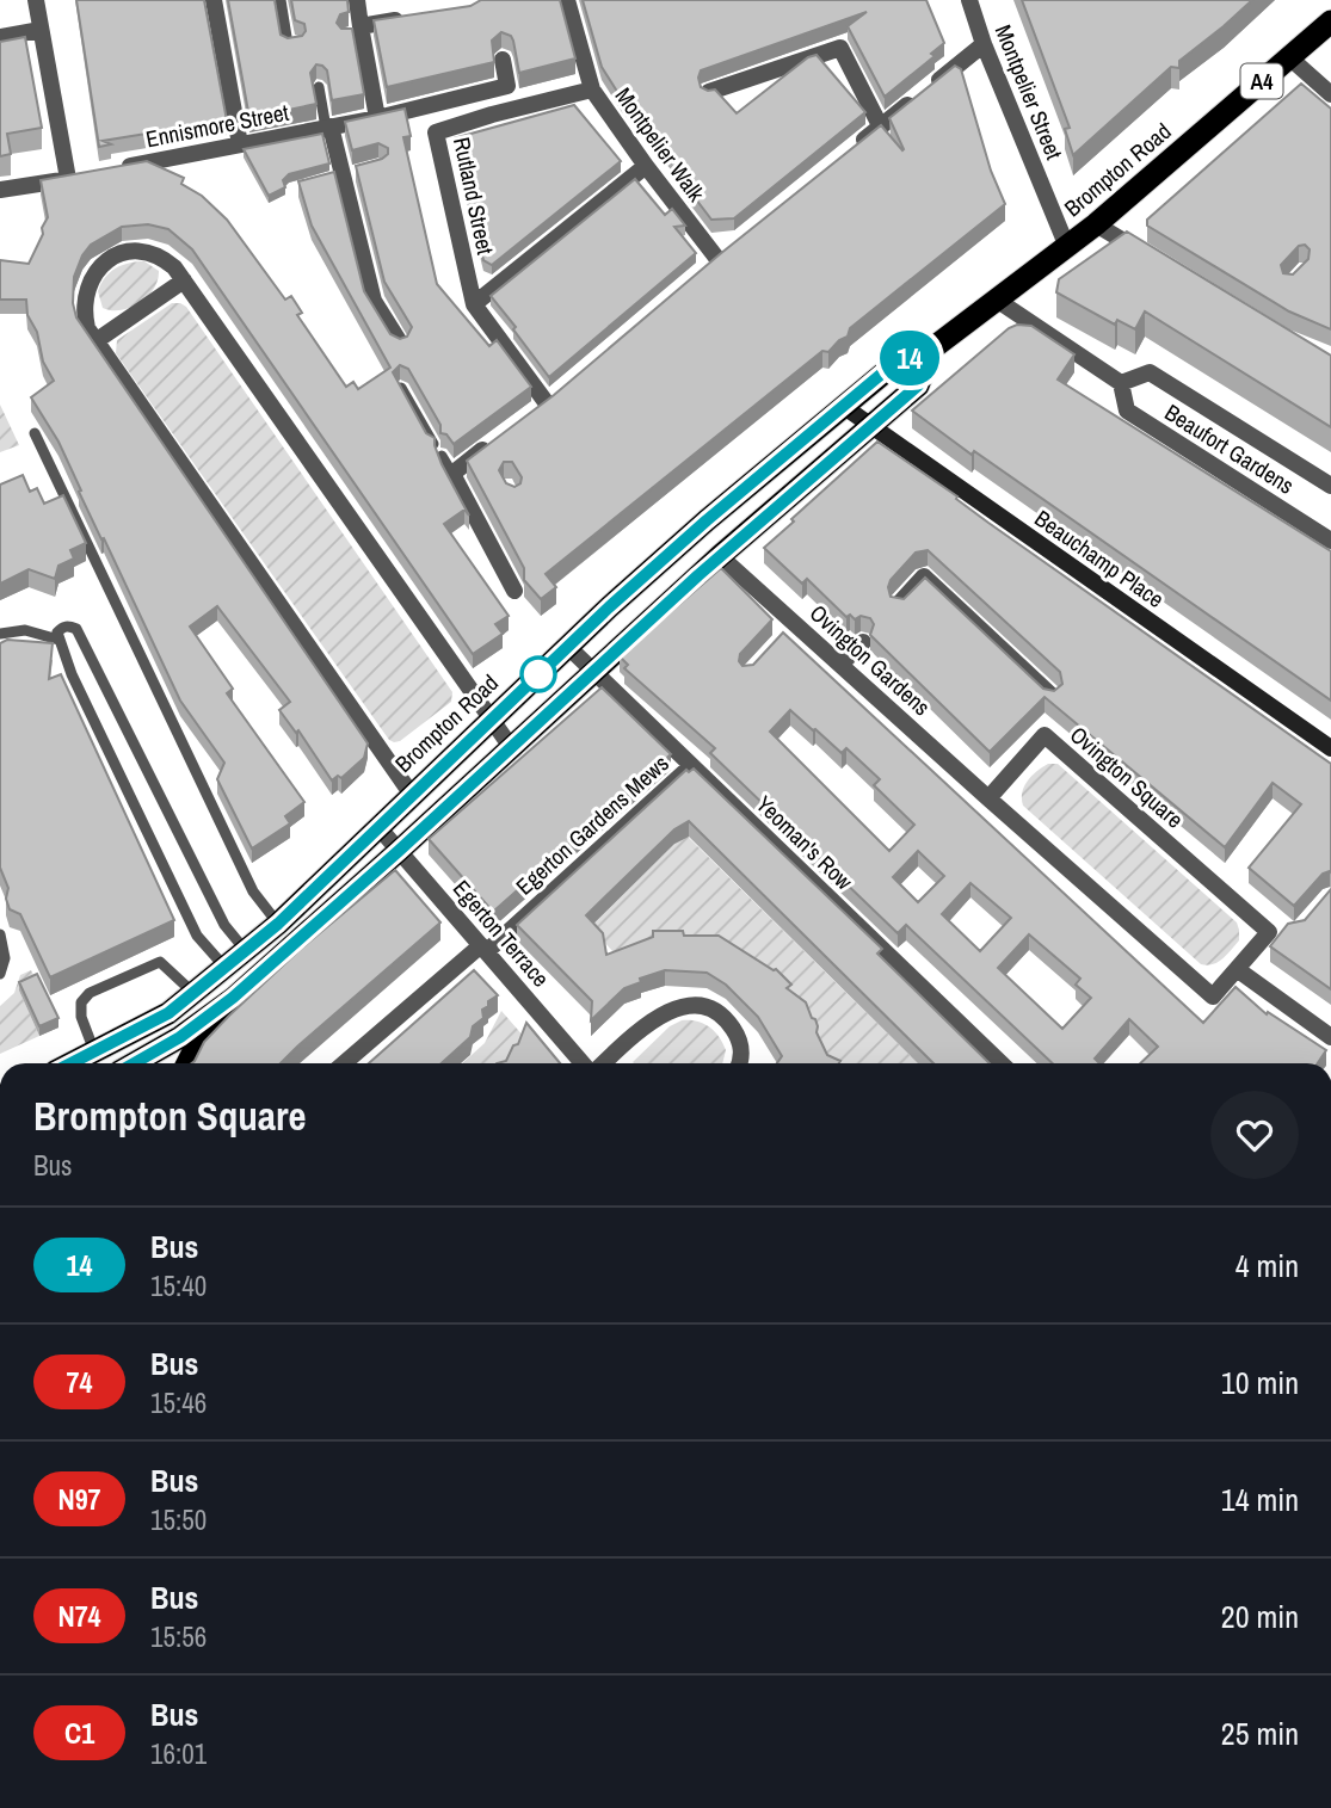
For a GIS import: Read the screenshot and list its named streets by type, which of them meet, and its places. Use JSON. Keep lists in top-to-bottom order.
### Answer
{
  "streets": {
    "highway": ["A4", "Brompton Road"],
    "main road": ["Beauchamp Place"],
    "street": [
      "Montpelier Street",
      "Ennismore Street",
      "Montpelier Walk",
      "Rutland Street",
      "Beaufort Gardens",
      "Ovington Gardens",
      "Ovington Square",
      "Egerton Gardens Mews",
      "Yeoman's Row",
      "Egerton Terrace"
    ]
  },
  "crossings": [
    ["A4", "Brompton Road"],
    ["Montpelier Street", "Brompton Road"],
    ["Montpelier Walk", "Rutland Street"],
    ["Brompton Road", "Beaufort Gardens"],
    ["Brompton Road", "Beauchamp Place"],
    ["Brompton Road", "Yeoman's Row"],
    ["Brompton Road", "Egerton Terrace"],
    ["Ovington Gardens", "Ovington Square"],
    ["Egerton Gardens Mews", "Yeoman's Row"],
    ["Egerton Gardens Mews", "Egerton Terrace"]
  ],
  "lines": ["bus line 14"],
  "page": {
    "on_map": "14",
    "heading": ["Brompton Square", "Bus"],
    "list": [
      {
        "mark": "14",
        "name": "Bus",
        "note": "15:40",
        "value": "4 min"
      },
      {
        "mark": "74",
        "name": "Bus",
        "note": "15:46",
        "value": "10 min"
      },
      {
        "mark": "N97",
        "name": "Bus",
        "note": "15:50",
        "value": "14 min"
      },
      {
        "mark": "N74",
        "name": "Bus",
        "note": "15:56",
        "value": "20 min"
      },
      {
        "mark": "C1",
        "name": "Bus",
        "note": "16:01",
        "value": "25 min"
      }
    ]
  }
}
